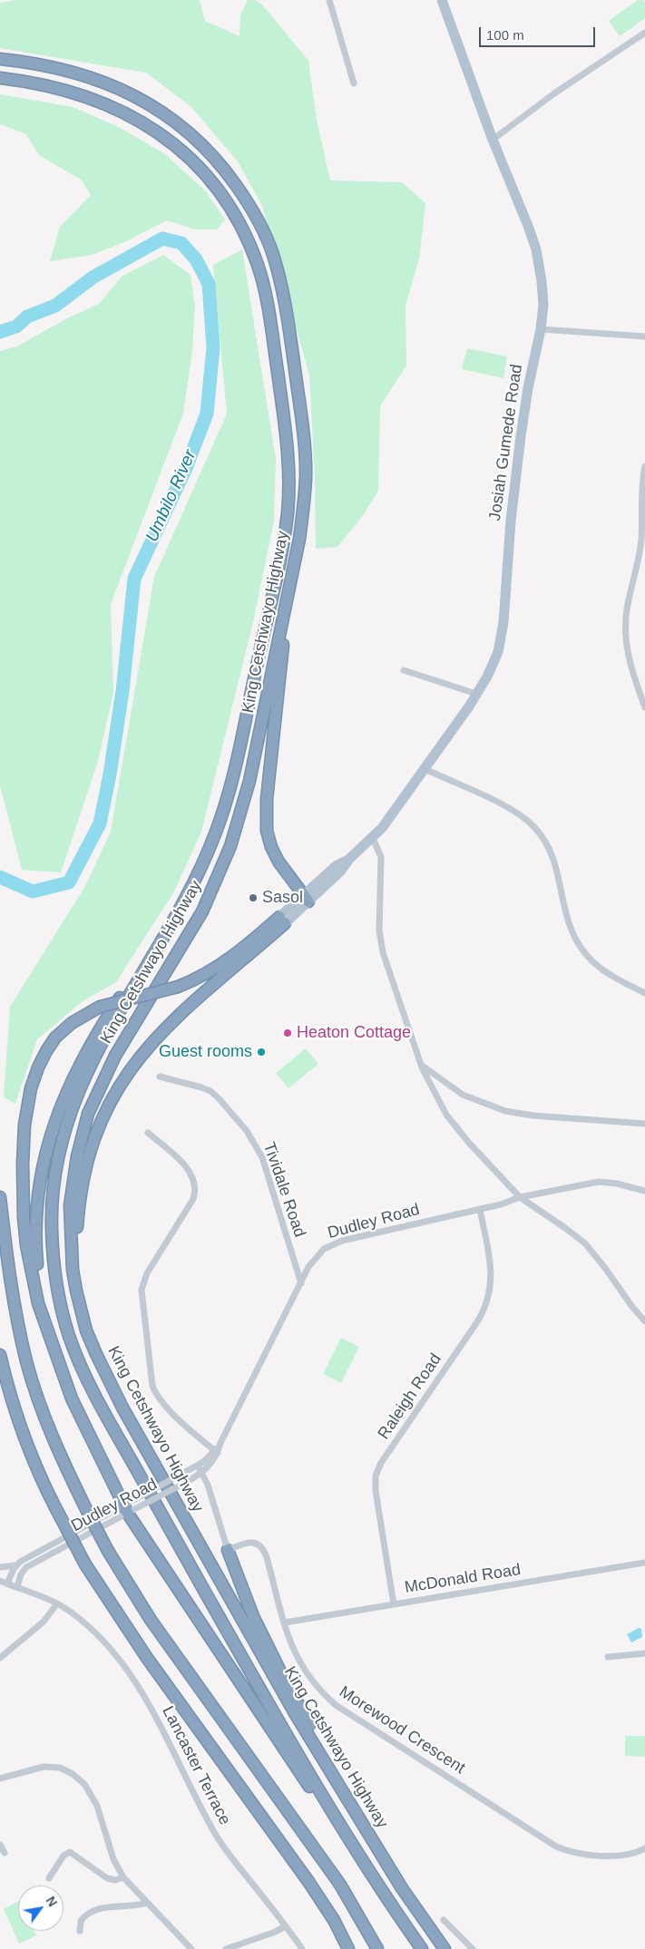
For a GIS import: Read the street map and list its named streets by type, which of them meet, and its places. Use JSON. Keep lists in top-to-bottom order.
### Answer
{
  "streets": {
    "highway": ["King Cetshwayo Highway"],
    "main road": ["Josiah Gumede Road"],
    "street": [
      "Tividale Road",
      "Dudley Road",
      "Raleigh Road",
      "McDonald Road",
      "Morewood Crescent",
      "Lancaster Terrace"
    ]
  },
  "crossings": [
    ["Tividale Road", "Dudley Road"],
    ["Dudley Road", "Raleigh Road"],
    ["Dudley Road", "Lancaster Terrace"],
    ["Raleigh Road", "McDonald Road"],
    ["McDonald Road", "Morewood Crescent"]
  ],
  "water": ["Umbilo River"],
  "places": ["Sasol", "Heaton Cottage", "Guest rooms"],
  "scale_bar": "100 m",
  "north": "top right"
}
